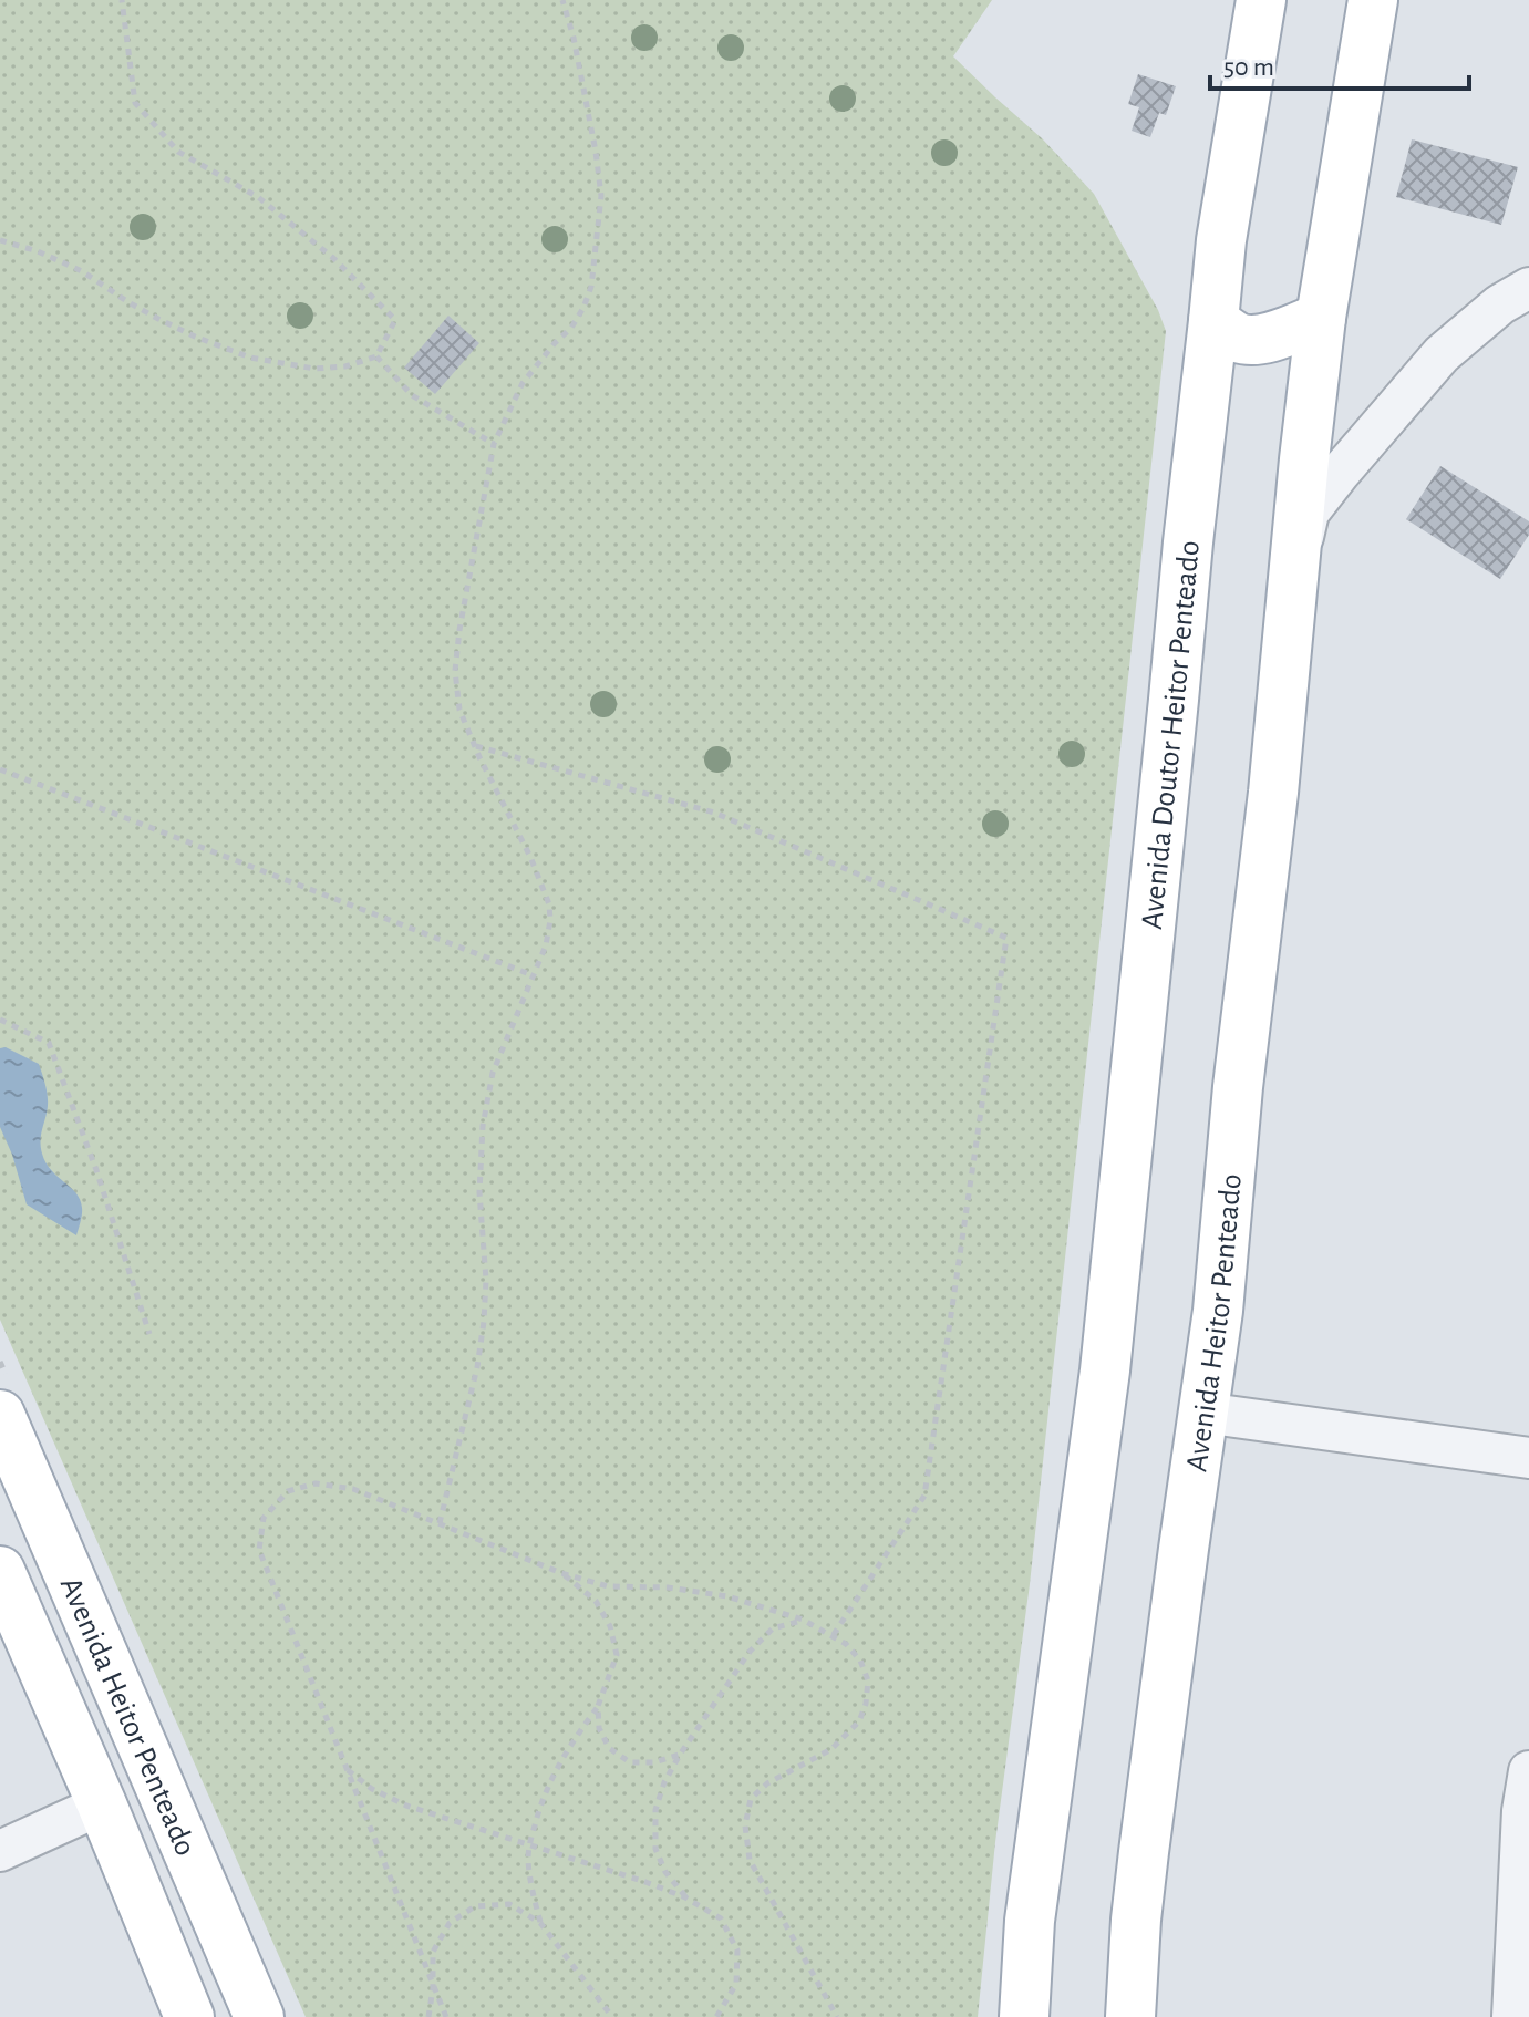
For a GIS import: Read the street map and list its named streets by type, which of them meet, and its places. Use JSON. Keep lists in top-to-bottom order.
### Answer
{
  "streets": {
    "main road": ["Avenida Doutor Heitor Penteado", "Avenida Heitor Penteado"]
  },
  "scale_bar": "50 m"
}
